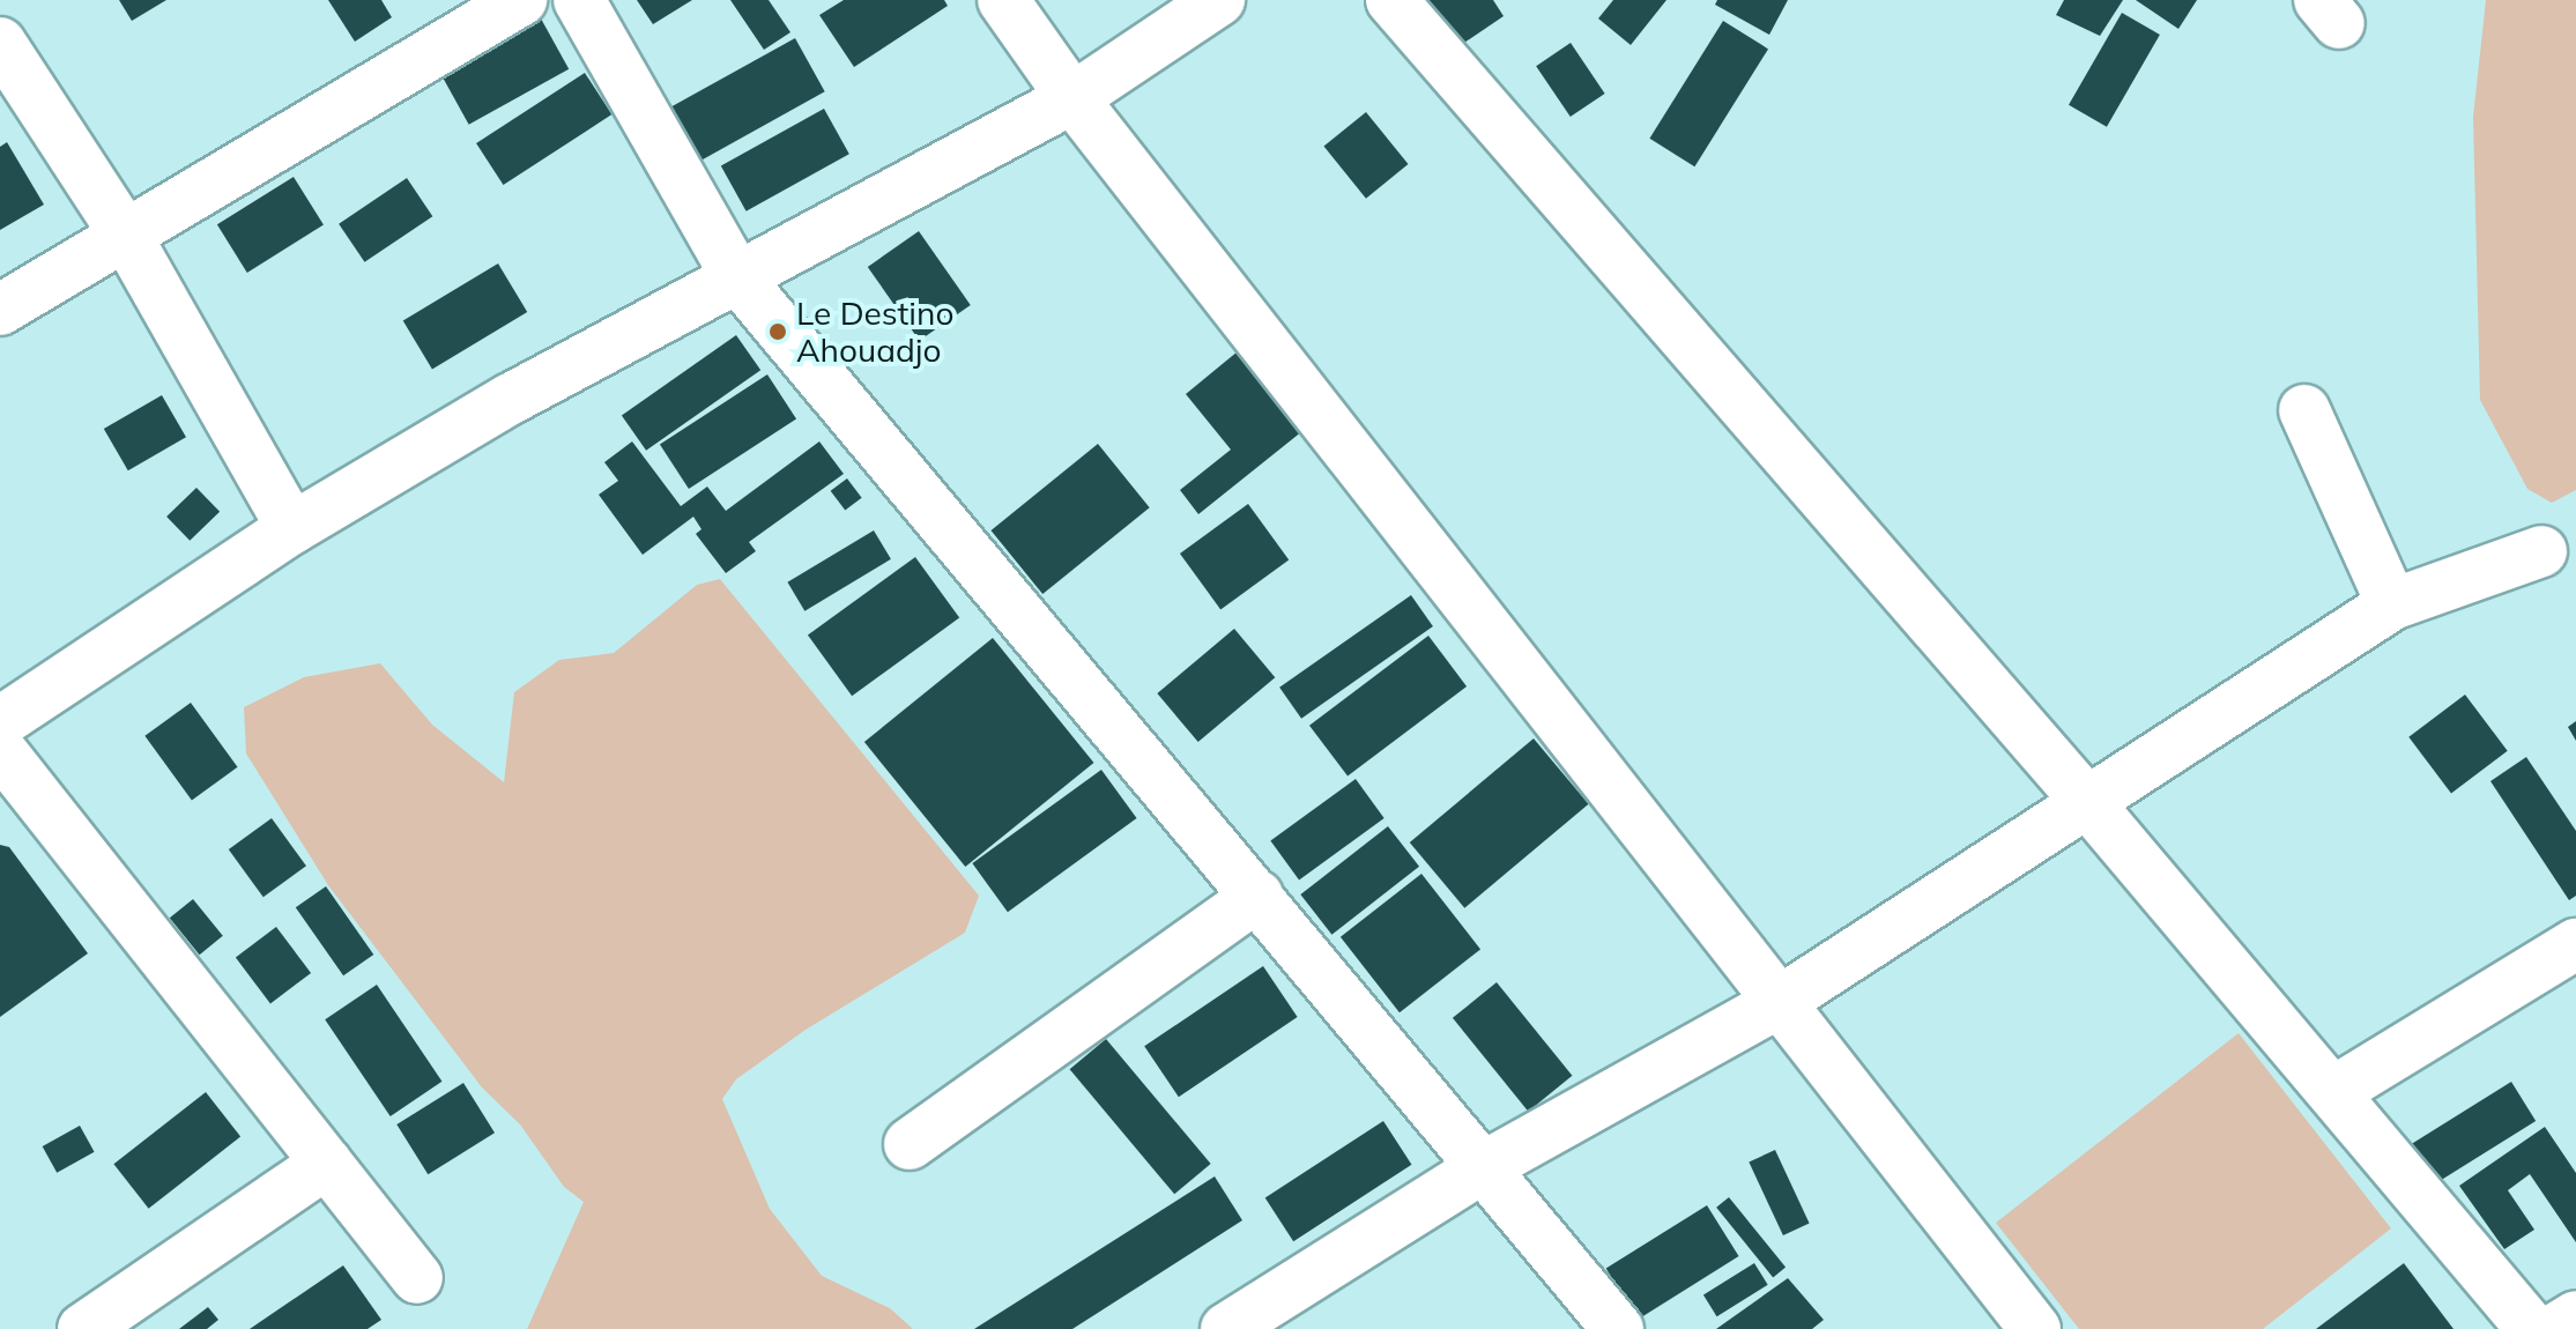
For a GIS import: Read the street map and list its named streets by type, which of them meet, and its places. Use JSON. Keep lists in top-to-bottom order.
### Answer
{
  "places": ["Le Destino Ahouadjo"]
}
